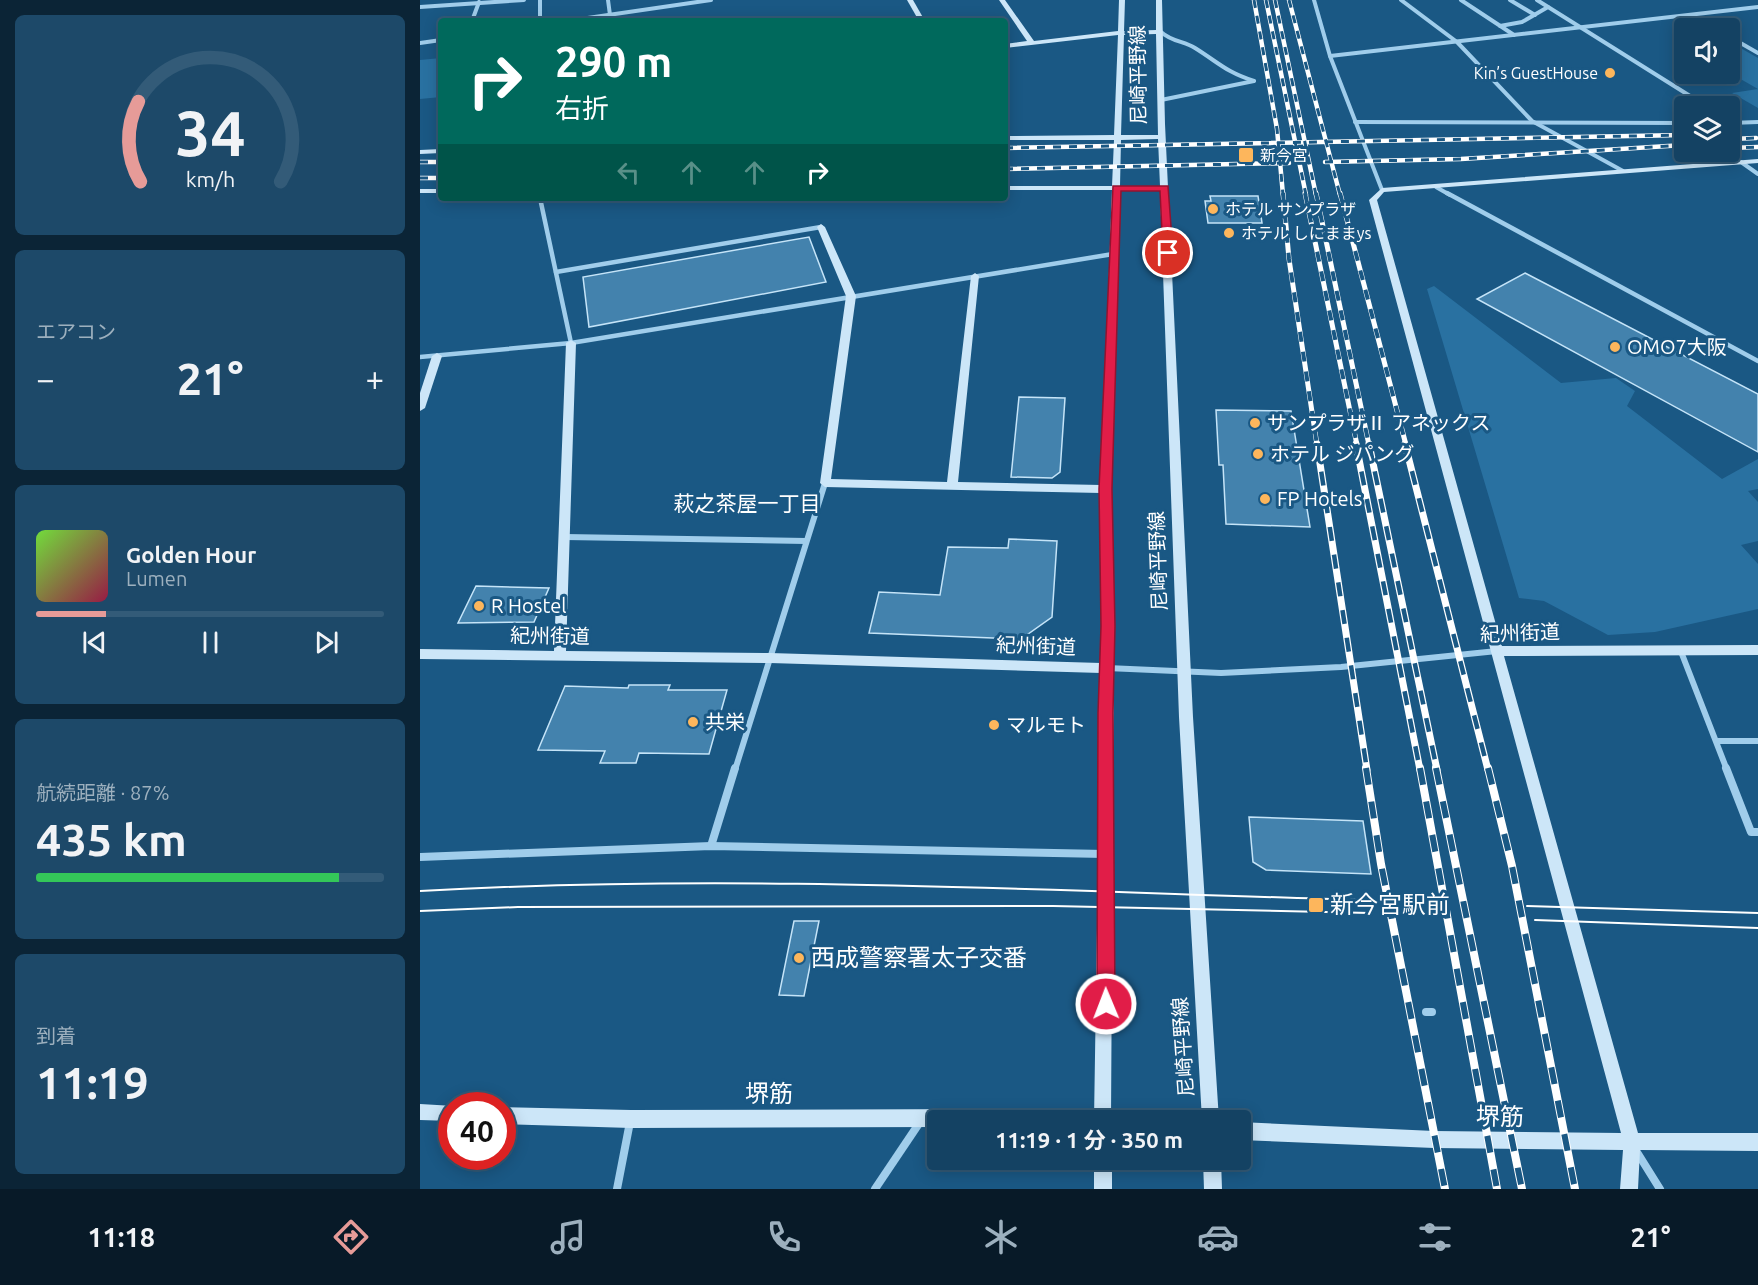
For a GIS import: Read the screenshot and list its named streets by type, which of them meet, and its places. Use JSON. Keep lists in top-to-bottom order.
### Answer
{
  "streets": {
    "street": ["尼崎平野線", "紀州街道", "堺筋"]
  },
  "crossings": [
    ["尼崎平野線", "紀州街道"]
  ],
  "districts": ["萩之茶屋一丁目"],
  "places": {
    "other": [
      "Kin’s GuestHouse",
      "ホテル サンプラザ",
      "ホテル しにままys",
      "OMO7大阪",
      "サンプラザⅡ アネックス",
      "ホテル ジパング",
      "FP Hotels",
      "R Hostel",
      "共栄",
      "マルモト",
      "西成警察署太子交番"
    ],
    "transit": ["新今宮", "新今宮駅前"]
  },
  "page": {
    "turn": ["290 m", "右折"],
    "tile": [
      "エアコン",
      ["航続距離 · 87%", "435 km"],
      ["到着", "11:19"]
    ],
    "heat": ["−", "21°", "+"],
    "song": ["Golden Hour", "Lumen"],
    "limit": "40",
    "trip": "11:19 · 1 分 · 350 m",
    "tabs": ["11:18", "21°"],
    "gauge": ["34", "km/h"]
  }
}
